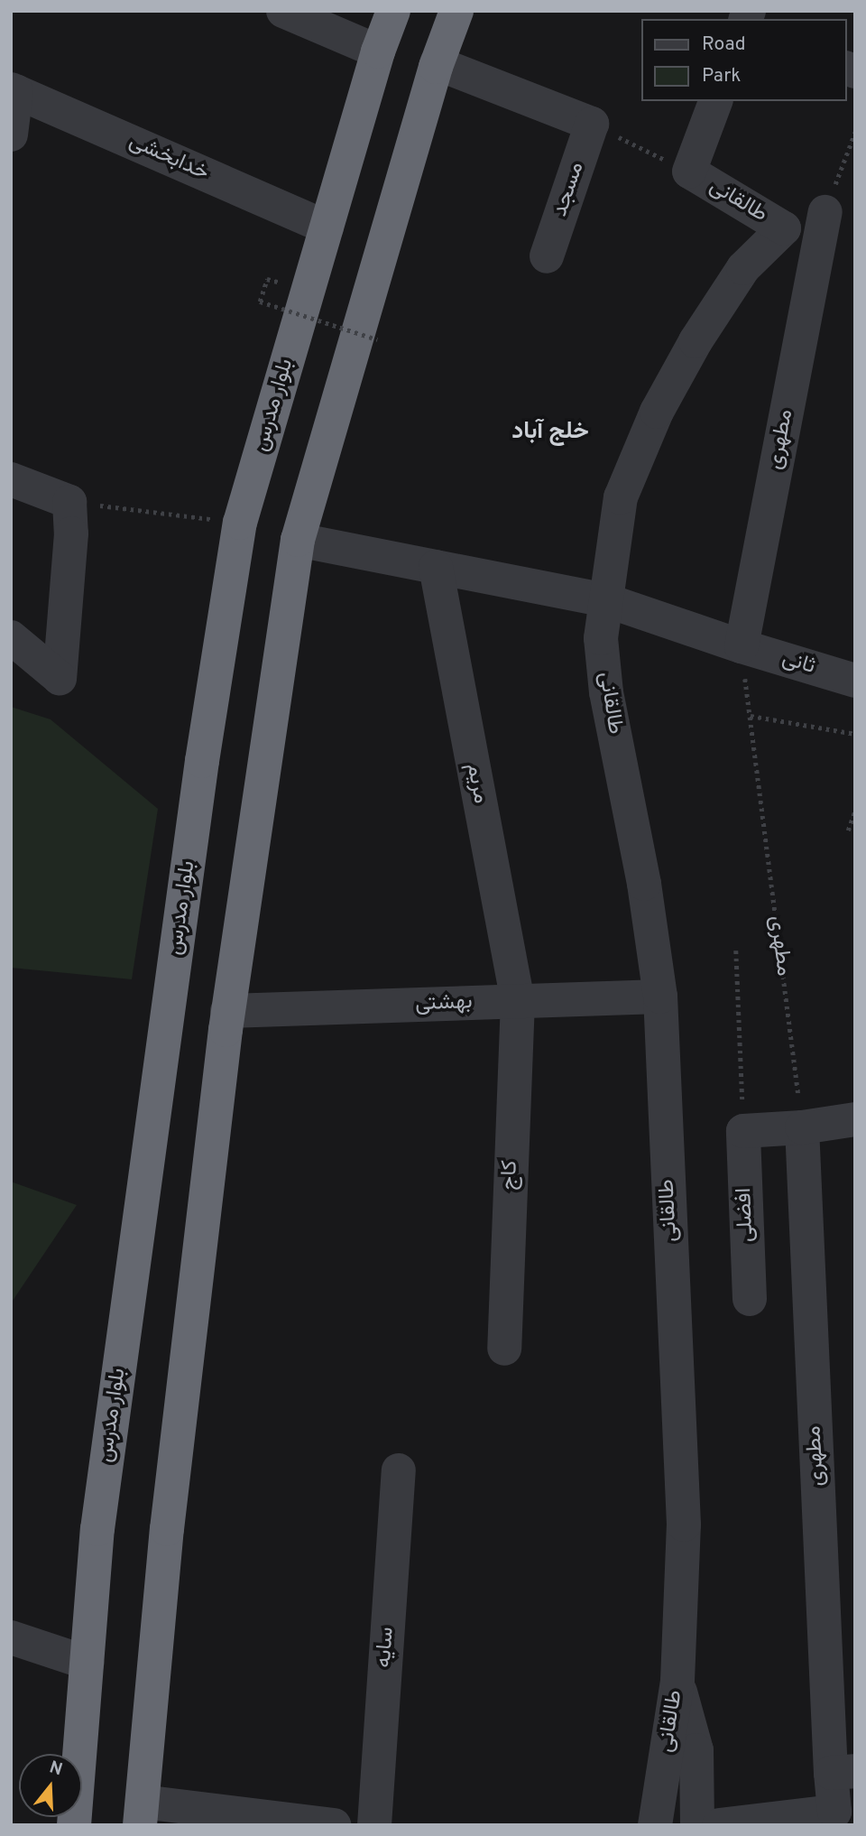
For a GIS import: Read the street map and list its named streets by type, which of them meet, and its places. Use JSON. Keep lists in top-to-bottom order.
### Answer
{
  "streets": {
    "highway": ["بلوار مدرس"],
    "street": [
      "خدابخشی",
      "مسجد",
      "طالقانی",
      "مطهری",
      "ثانی",
      "مریم",
      "بهشتی",
      "کاج",
      "افضلی",
      "سایه"
    ]
  },
  "crossings": [
    ["خدابخشی", "بلوار مدرس"],
    ["طالقانی", "بهشتی"],
    ["مطهری", "ثانی"],
    ["مریم", "بهشتی"],
    ["مریم", "کاج"],
    ["بهشتی", "کاج"]
  ],
  "districts": ["خلج آباد"],
  "legend": ["Road", "Park"],
  "north": "top"
}
